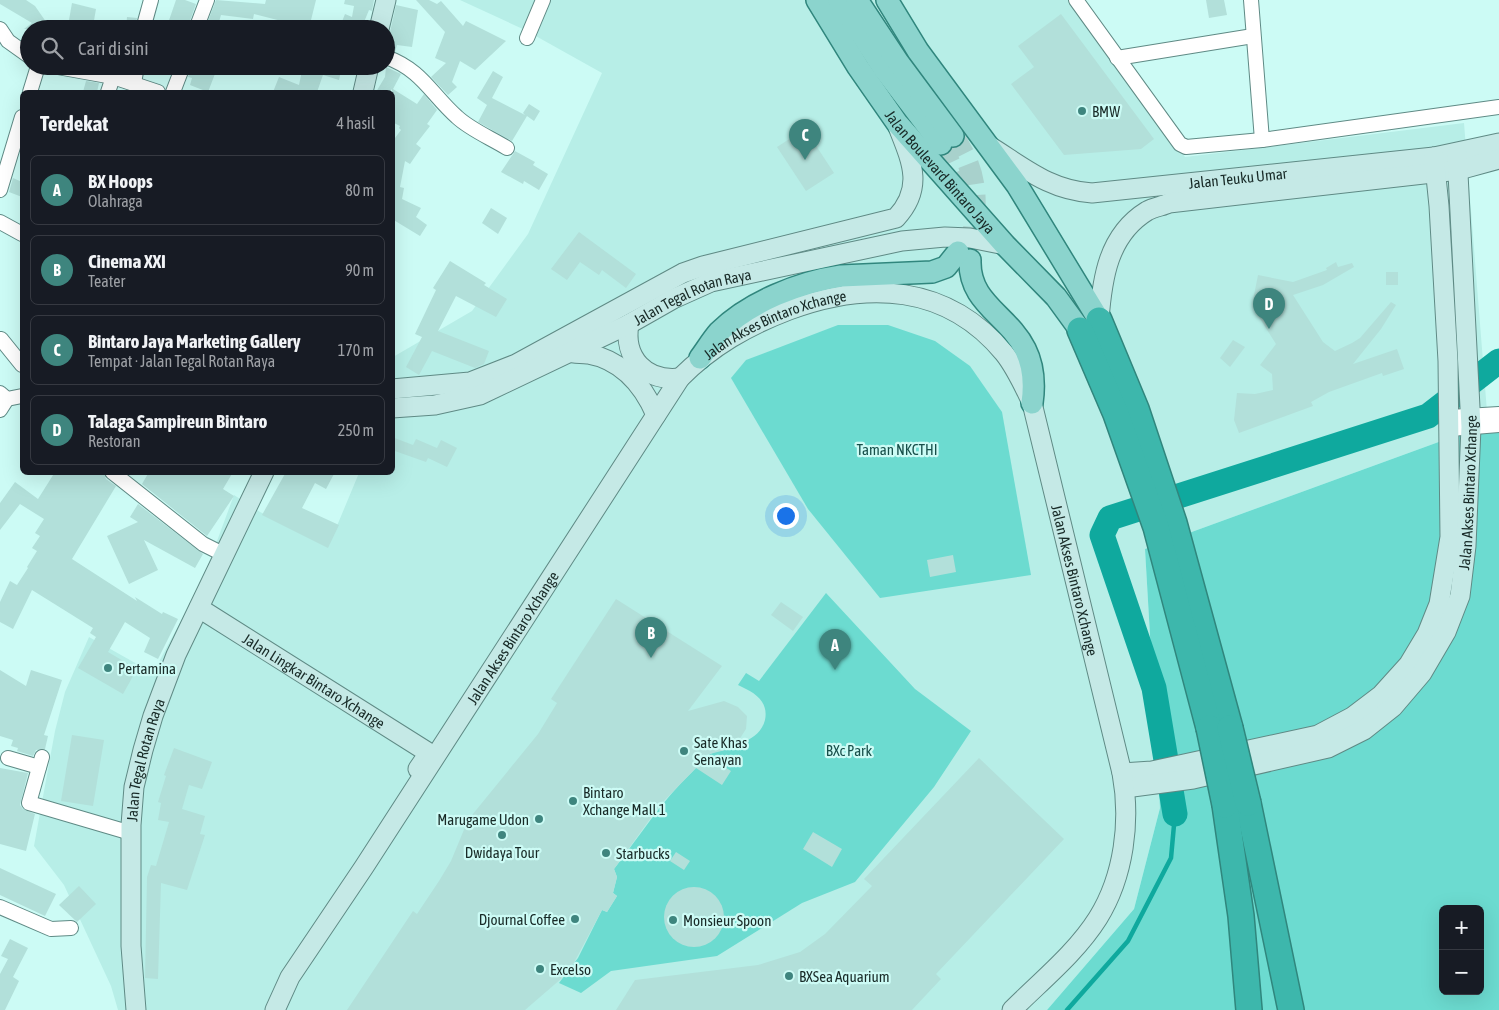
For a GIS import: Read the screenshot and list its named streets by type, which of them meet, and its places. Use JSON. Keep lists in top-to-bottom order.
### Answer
{
  "streets": {
    "main road": [
      "Jalan Boulevard Bintaro Jaya",
      "Jalan Teuku Umar",
      "Jalan Tegal Rotan Raya",
      "Jalan Akses Bintaro Xchange",
      "Jalan Lingkar Bintaro Xchange"
    ]
  },
  "crossings": [
    ["Jalan Boulevard Bintaro Jaya", "Jalan Teuku Umar"],
    ["Jalan Boulevard Bintaro Jaya", "Jalan Tegal Rotan Raya"],
    ["Jalan Teuku Umar", "Jalan Akses Bintaro Xchange"],
    ["Jalan Tegal Rotan Raya", "Jalan Lingkar Bintaro Xchange"],
    ["Jalan Akses Bintaro Xchange", "Jalan Lingkar Bintaro Xchange"]
  ],
  "parks": ["Taman NKCTHI", "BXc Park"],
  "places": [
    "BMW",
    "Pertamina",
    "Sate Khas Senayan",
    "Bintaro Xchange Mall 1",
    "Marugame Udon",
    "Dwidaya Tour",
    "Starbucks",
    "Djournal Coffee",
    "Monsieur Spoon",
    "Excelso",
    "BXSea Aquarium"
  ],
  "page": {
    "search": "Cari di sini",
    "heading": ["Terdekat", "4 hasil"],
    "pins": [
      "C",
      "D",
      "B",
      "A"
    ],
    "list": [
      {
        "mark": "A",
        "name": "BX Hoops",
        "note": "Olahraga",
        "value": "80 m"
      },
      {
        "mark": "B",
        "name": "Cinema XXI",
        "note": "Teater",
        "value": "90 m"
      },
      {
        "mark": "C",
        "name": "Bintaro Jaya Marketing Gallery",
        "note": "Tempat · Jalan Tegal Rotan Raya",
        "value": "170 m"
      },
      {
        "mark": "D",
        "name": "Talaga Sampireun Bintaro",
        "note": "Restoran",
        "value": "250 m"
      }
    ],
    "map_buttons": ["+", "−"]
  }
}
